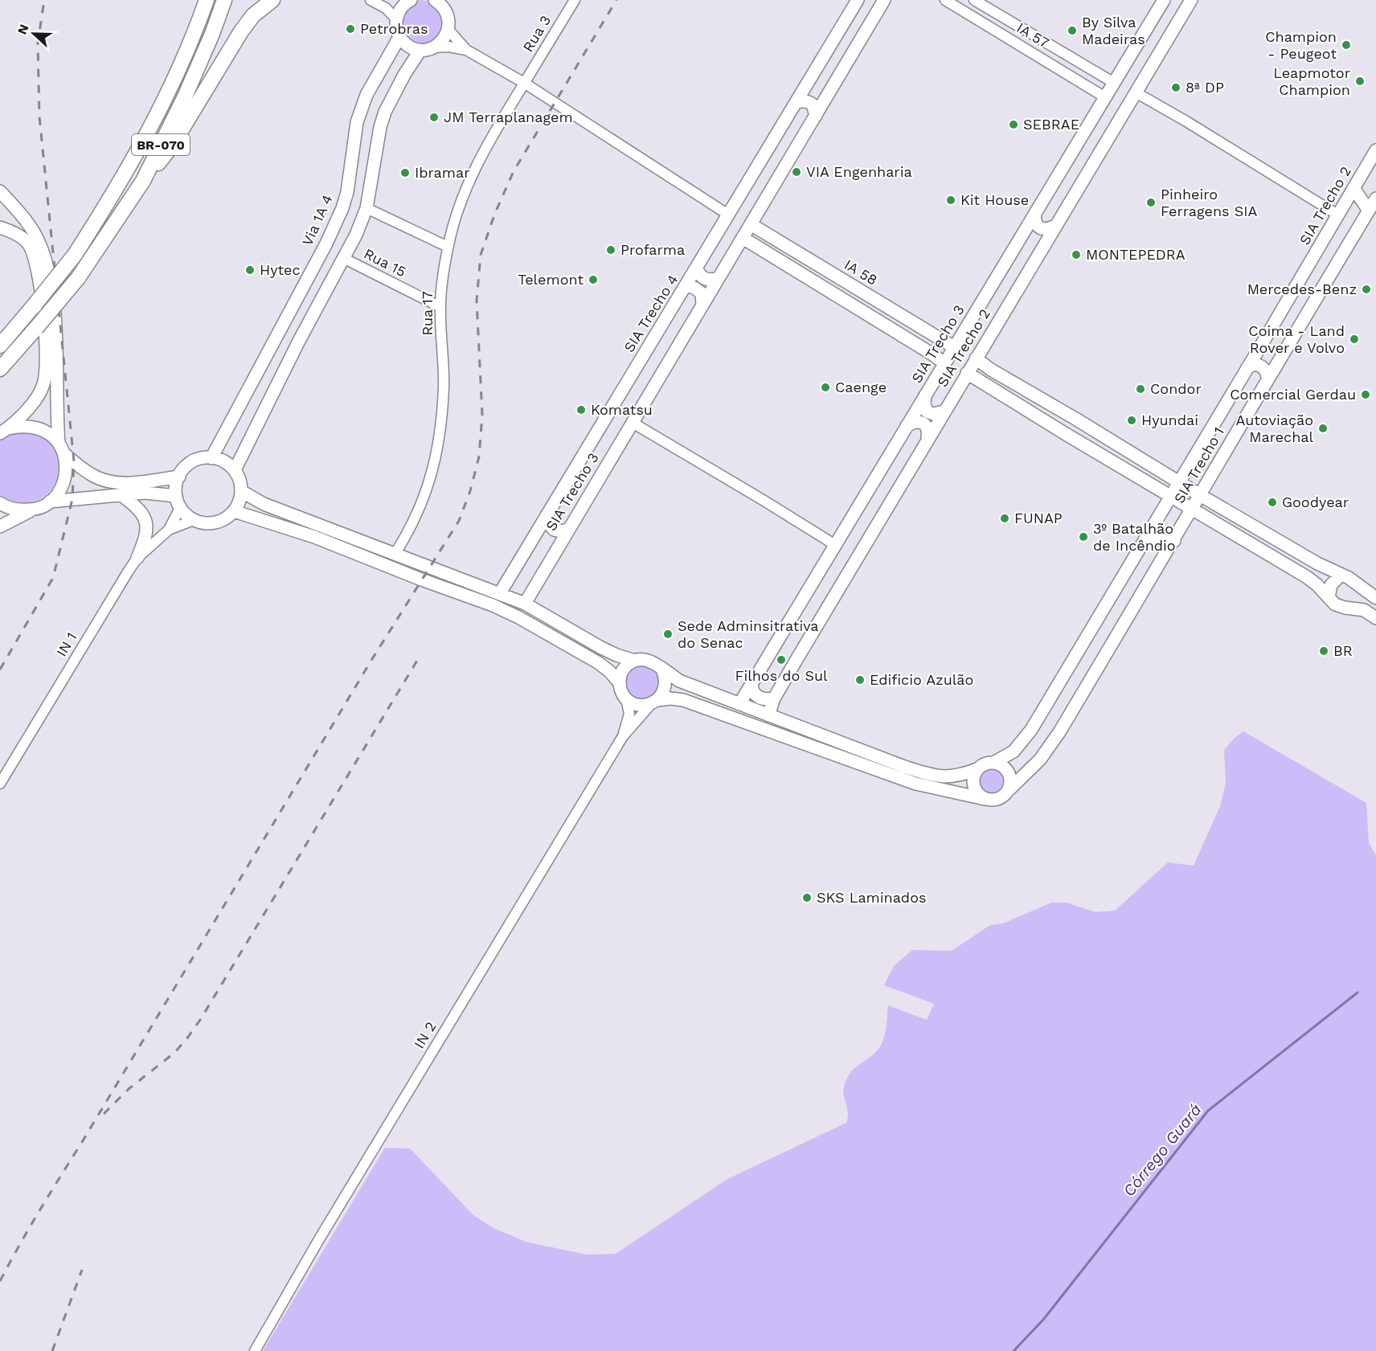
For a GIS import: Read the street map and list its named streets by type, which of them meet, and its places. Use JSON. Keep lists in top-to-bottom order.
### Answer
{
  "streets": {
    "highway": ["BR-070"],
    "main road": [
      "SIA Trecho 2",
      "Via 1A 4",
      "IA 58",
      "SIA Trecho 4",
      "SIA Trecho 3",
      "SIA Trecho 1"
    ],
    "street": [
      "Rua 3",
      "IA 57",
      "Rua 15",
      "Rua 17",
      "IN 1",
      "IN 2"
    ]
  },
  "crossings": [
    ["Rua 3", "Rua 17"],
    ["IA 57", "SIA Trecho 3"],
    ["SIA Trecho 2", "SIA Trecho 1"],
    ["Via 1A 4", "IN 1"],
    ["Rua 15", "Rua 17"],
    ["IA 58", "SIA Trecho 3"]
  ],
  "water": ["Córrego Guará"],
  "places": [
    "Petrobras",
    "By Silva Madeiras",
    "Champion - Peugeot",
    "Leapmotor Champion",
    "8ª DP",
    "JM Terraplanagem",
    "SEBRAE",
    "VIA Engenharia",
    "Ibramar",
    "Kit House",
    "Pinheiro Ferragens SIA",
    "Profarma",
    "MONTEPEDRA",
    "Hytec",
    "Telemont",
    "Mercedes-Benz",
    "Coima - Land Rover e Volvo",
    "Caenge",
    "Condor",
    "Comercial Gerdau",
    "Komatsu",
    "Hyundai",
    "Autoviação Marechal",
    "Goodyear",
    "FUNAP",
    "3º Batalhão de Incêndio",
    "Sede Adminsitrativa do Senac",
    "BR",
    "Filhos do Sul",
    "Edificio Azulão",
    "SKS Laminados"
  ],
  "north": "left"
}
